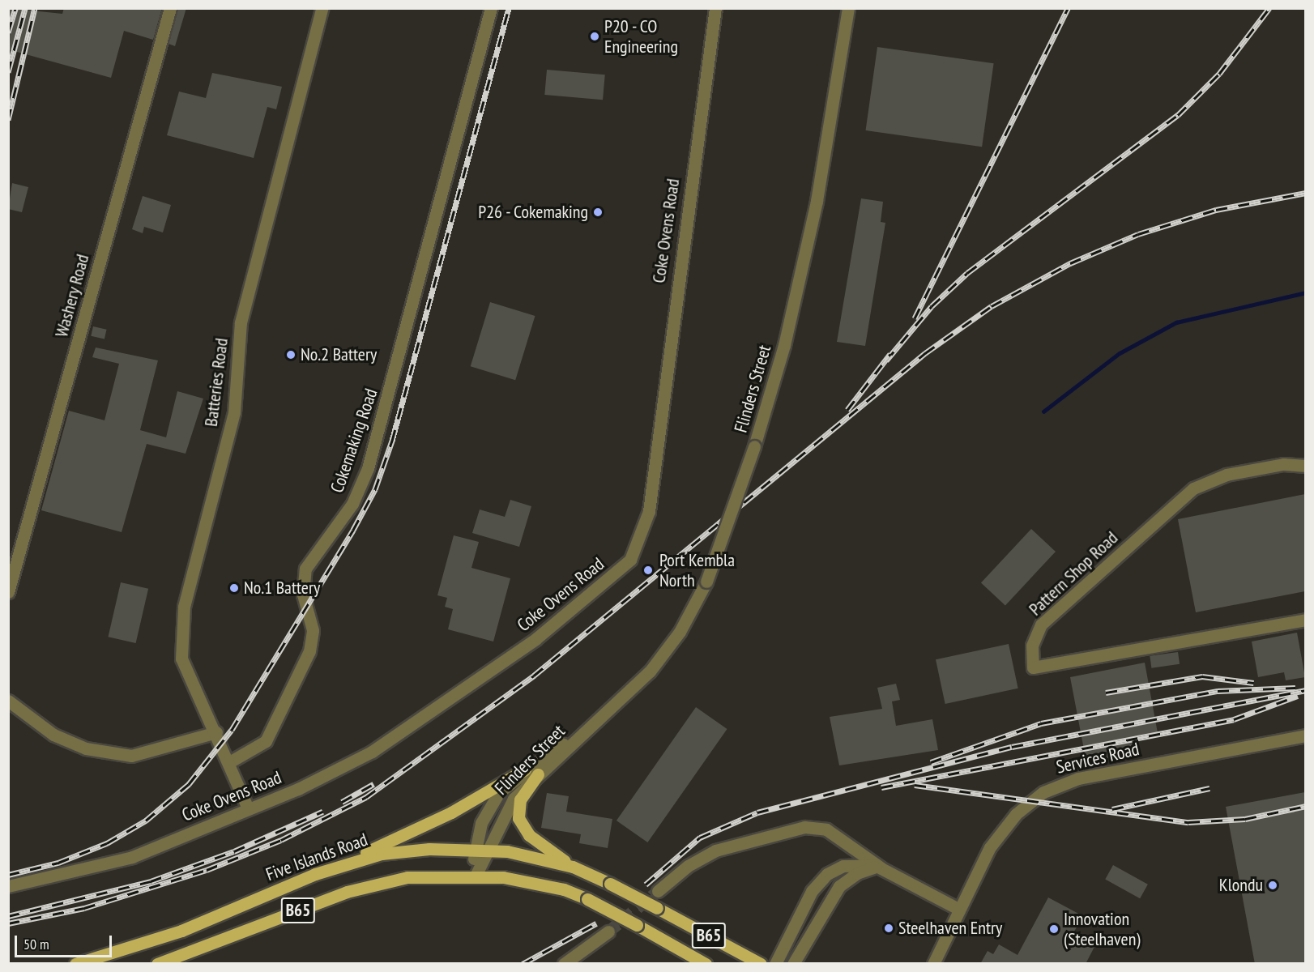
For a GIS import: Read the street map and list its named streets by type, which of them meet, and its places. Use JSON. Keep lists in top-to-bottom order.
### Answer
{
  "streets": {
    "main road": ["Five Islands Road", "B65"],
    "street": [
      "Coke Ovens Road",
      "Washery Road",
      "Batteries Road",
      "Flinders Street",
      "Cokemaking Road",
      "Pattern Shop Road",
      "Services Road"
    ]
  },
  "crossings": [
    ["Coke Ovens Road", "Batteries Road"],
    ["Batteries Road", "Cokemaking Road"],
    ["Flinders Street", "Five Islands Road"],
    ["Flinders Street", "B65"]
  ],
  "places": [
    "P20 - CO Engineering",
    "P26 - Cokemaking",
    "No.2 Battery",
    "Port Kembla North",
    "No.1 Battery",
    "Klondu",
    "Steelhaven Entry",
    "Innovation (Steelhaven)"
  ],
  "scale_bar": "50 m"
}
